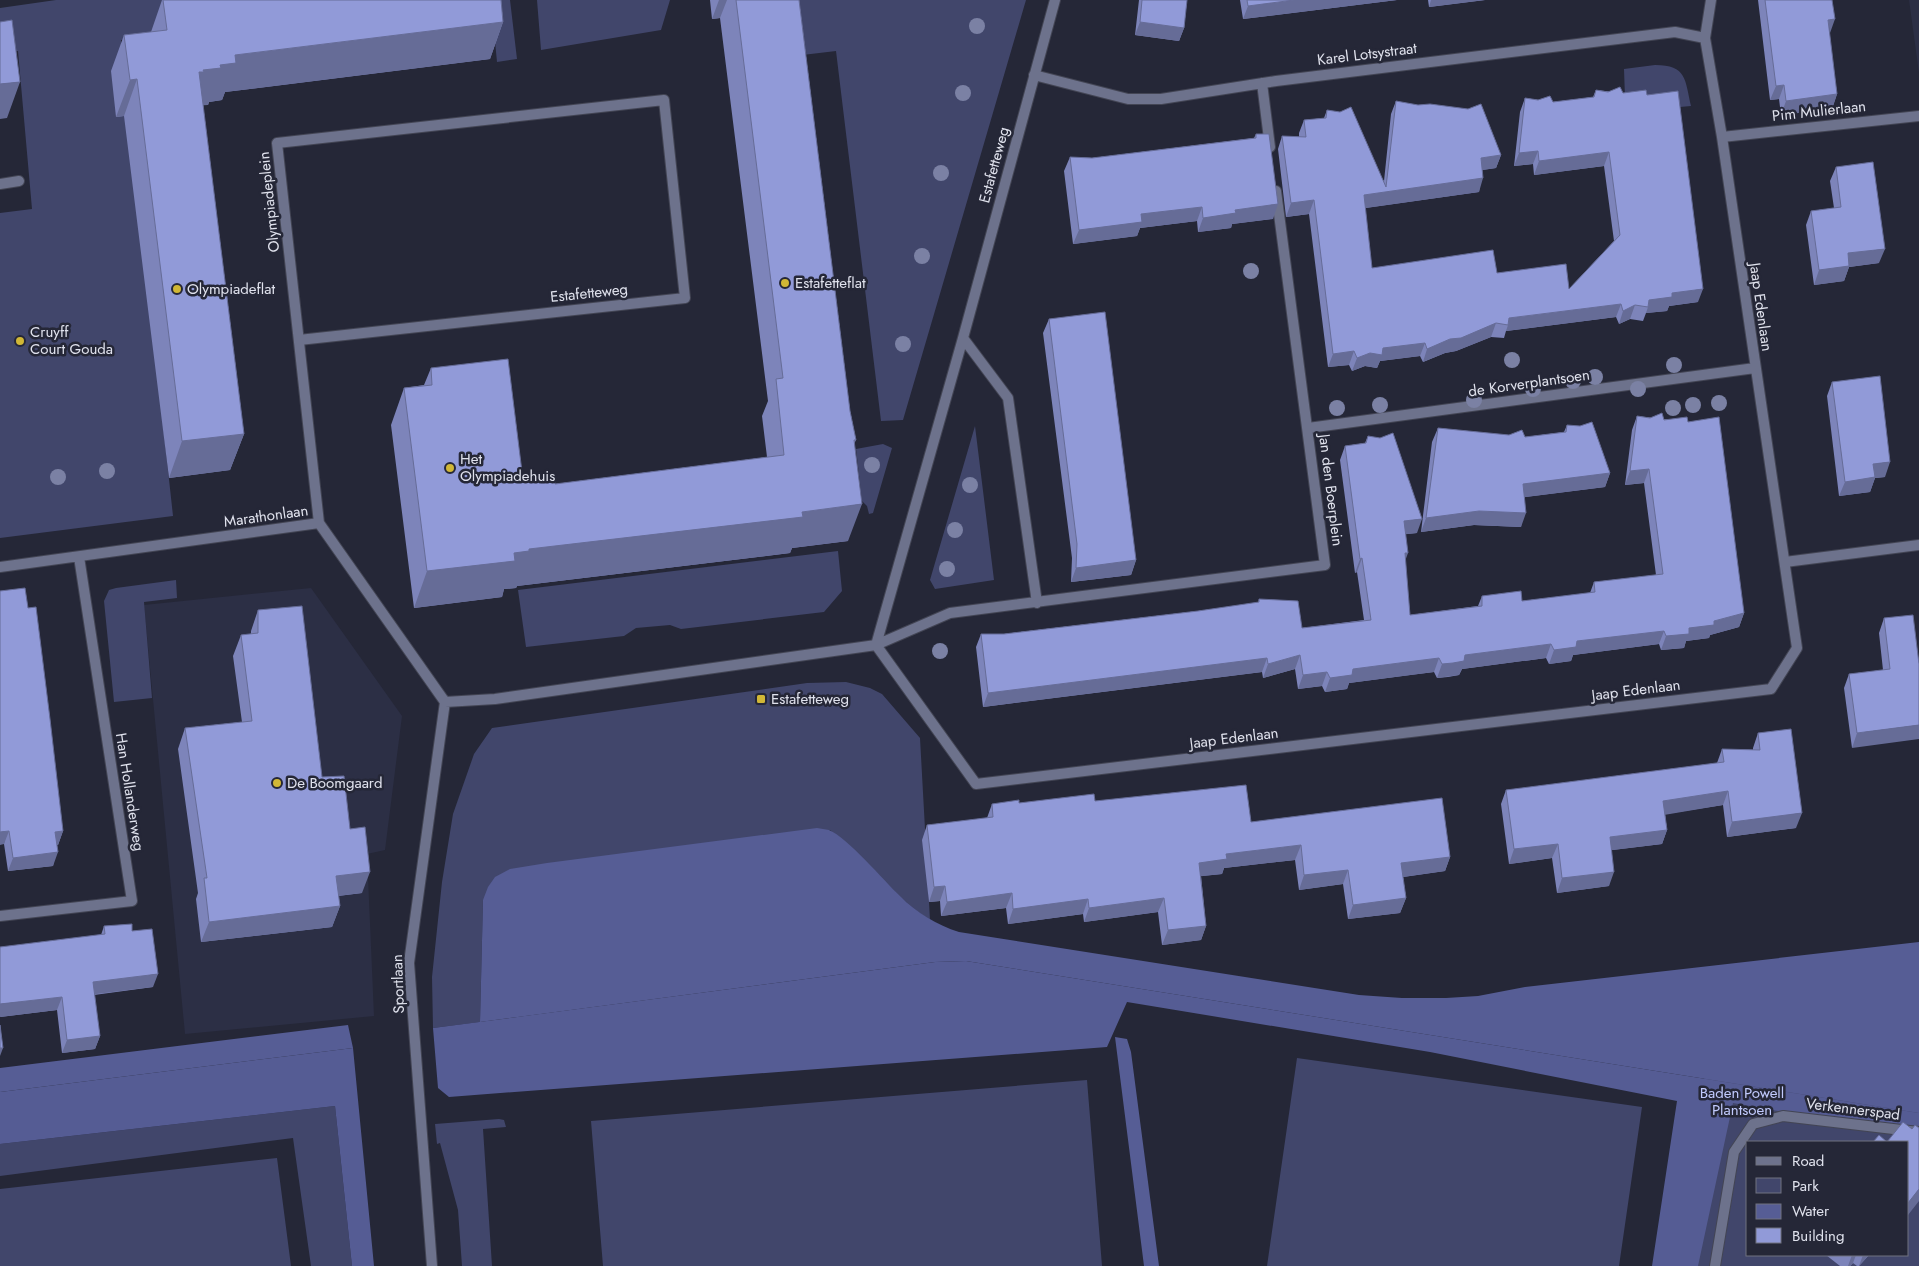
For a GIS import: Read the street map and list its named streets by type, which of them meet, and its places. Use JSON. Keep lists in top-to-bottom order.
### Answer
{
  "streets": {
    "street": [
      "Karel Lotsystraat",
      "Pim Mulierlaan",
      "Estafetteweg",
      "Olympiadeplein",
      "Jaap Edenlaan",
      "de Korverplantsoen",
      "Jan den Boerplein",
      "Marathonlaan",
      "Han Hollanderweg",
      "Sportlaan",
      "Verkennerspad"
    ]
  },
  "crossings": [
    ["Karel Lotsystraat", "Estafetteweg"],
    ["Karel Lotsystraat", "Jaap Edenlaan"],
    ["Pim Mulierlaan", "Jaap Edenlaan"],
    ["Estafetteweg", "Olympiadeplein"],
    ["Estafetteweg", "Jaap Edenlaan"],
    ["Estafetteweg", "Jan den Boerplein"],
    ["Olympiadeplein", "Marathonlaan"],
    ["Jaap Edenlaan", "de Korverplantsoen"],
    ["Jaap Edenlaan", "Jan den Boerplein"],
    ["de Korverplantsoen", "Jan den Boerplein"],
    ["Marathonlaan", "Han Hollanderweg"],
    ["Marathonlaan", "Sportlaan"]
  ],
  "parks": ["Baden Powell Plantsoen"],
  "places": {
    "other": [
      "Estafetteflat",
      "Olympiadeflat",
      "Cruyff Court Gouda",
      "Het Olympiadehuis",
      "De Boomgaard"
    ],
    "transit": ["Estafetteweg"]
  },
  "legend": [
    "Road",
    "Park",
    "Water",
    "Building"
  ]
}
